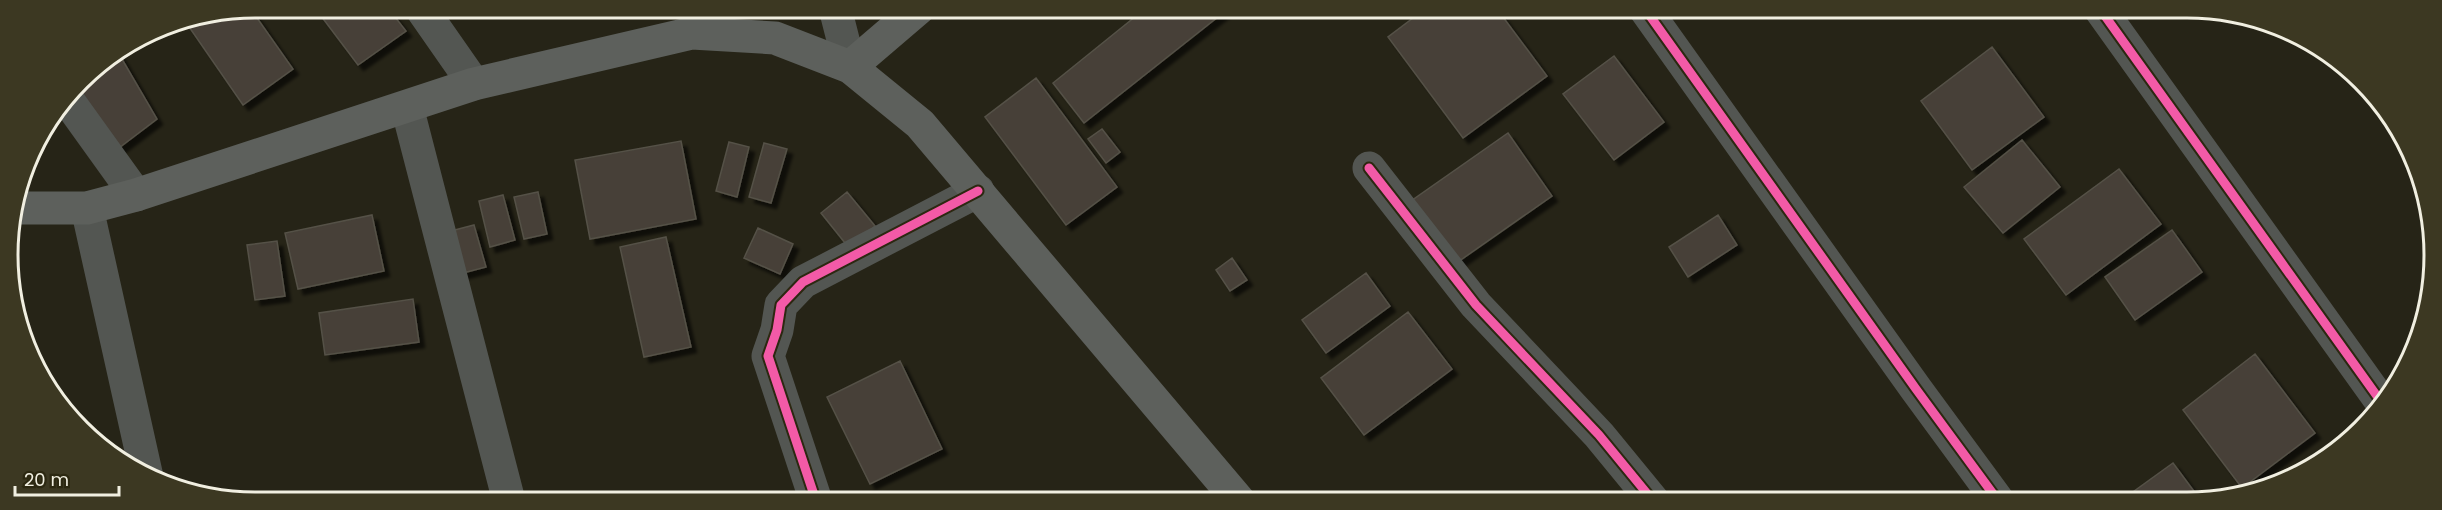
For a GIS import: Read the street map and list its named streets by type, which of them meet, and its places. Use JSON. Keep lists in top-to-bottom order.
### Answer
{
  "scale_bar": "20 m"
}
